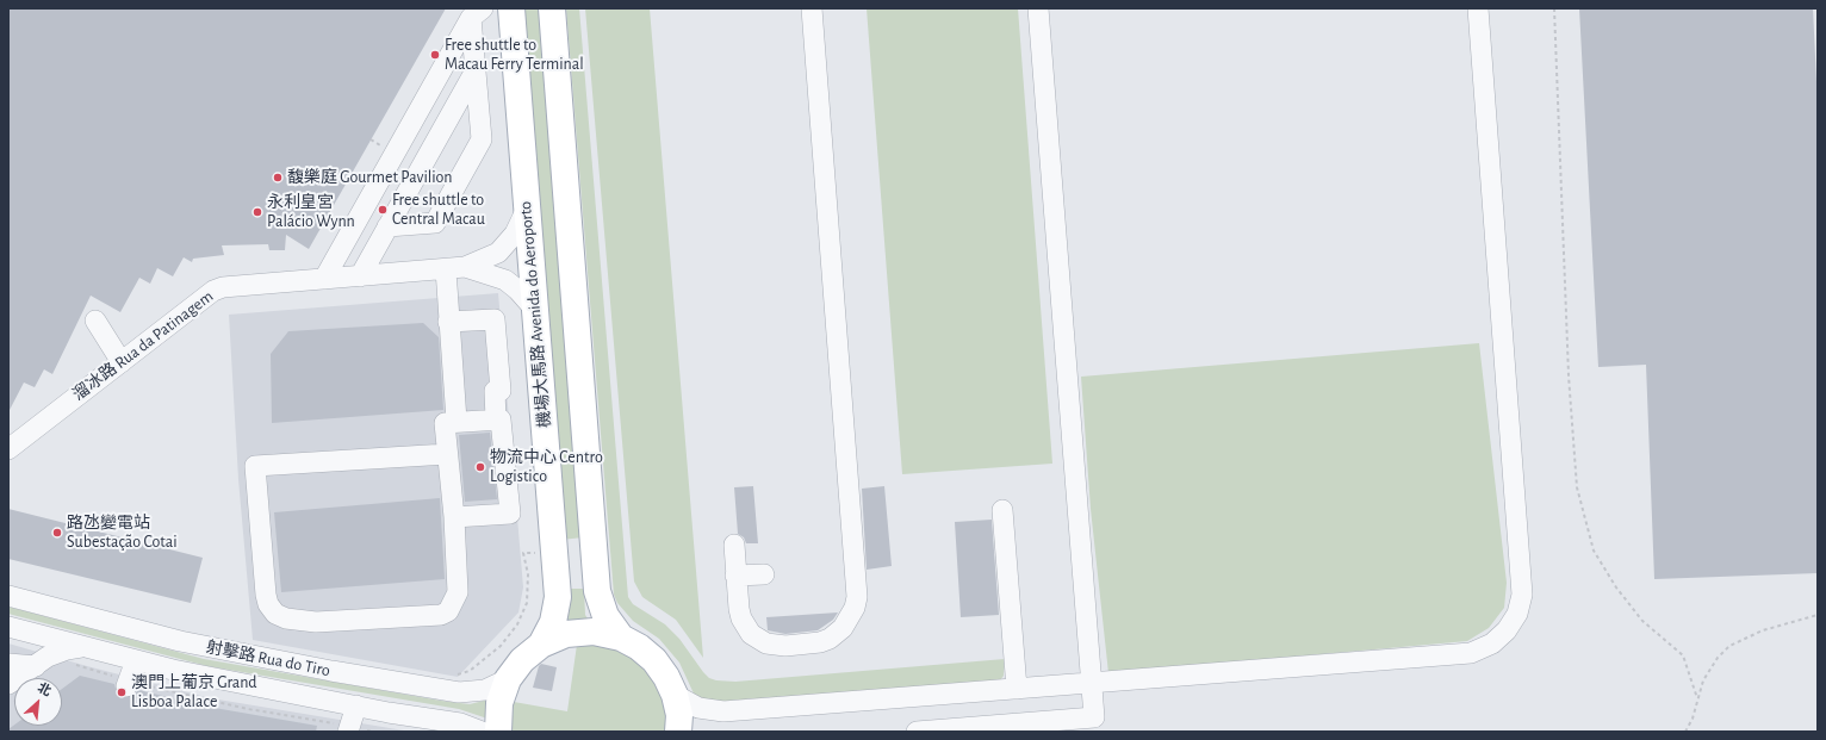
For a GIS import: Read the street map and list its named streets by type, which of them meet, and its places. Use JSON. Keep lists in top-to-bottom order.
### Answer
{
  "streets": {
    "main road": ["機場大馬路 Avenida do Aeroporto"],
    "street": ["溜冰路 Rua da Patinagem", "射擊路 Rua do Tiro"]
  },
  "crossings": [
    ["機場大馬路 Avenida do Aeroporto", "溜冰路 Rua da Patinagem"]
  ],
  "places": [
    "Free shuttle to Macau Ferry Terminal",
    "馥樂庭 Gourmet Pavilion",
    "Free shuttle to Central Macau",
    "永利皇宮 Palácio Wynn",
    "物流中心 Centro Logistico",
    "路氹變電站 Subestação Cotai",
    "澳門上葡京 Grand Lisboa Palace"
  ],
  "north": "top right"
}
